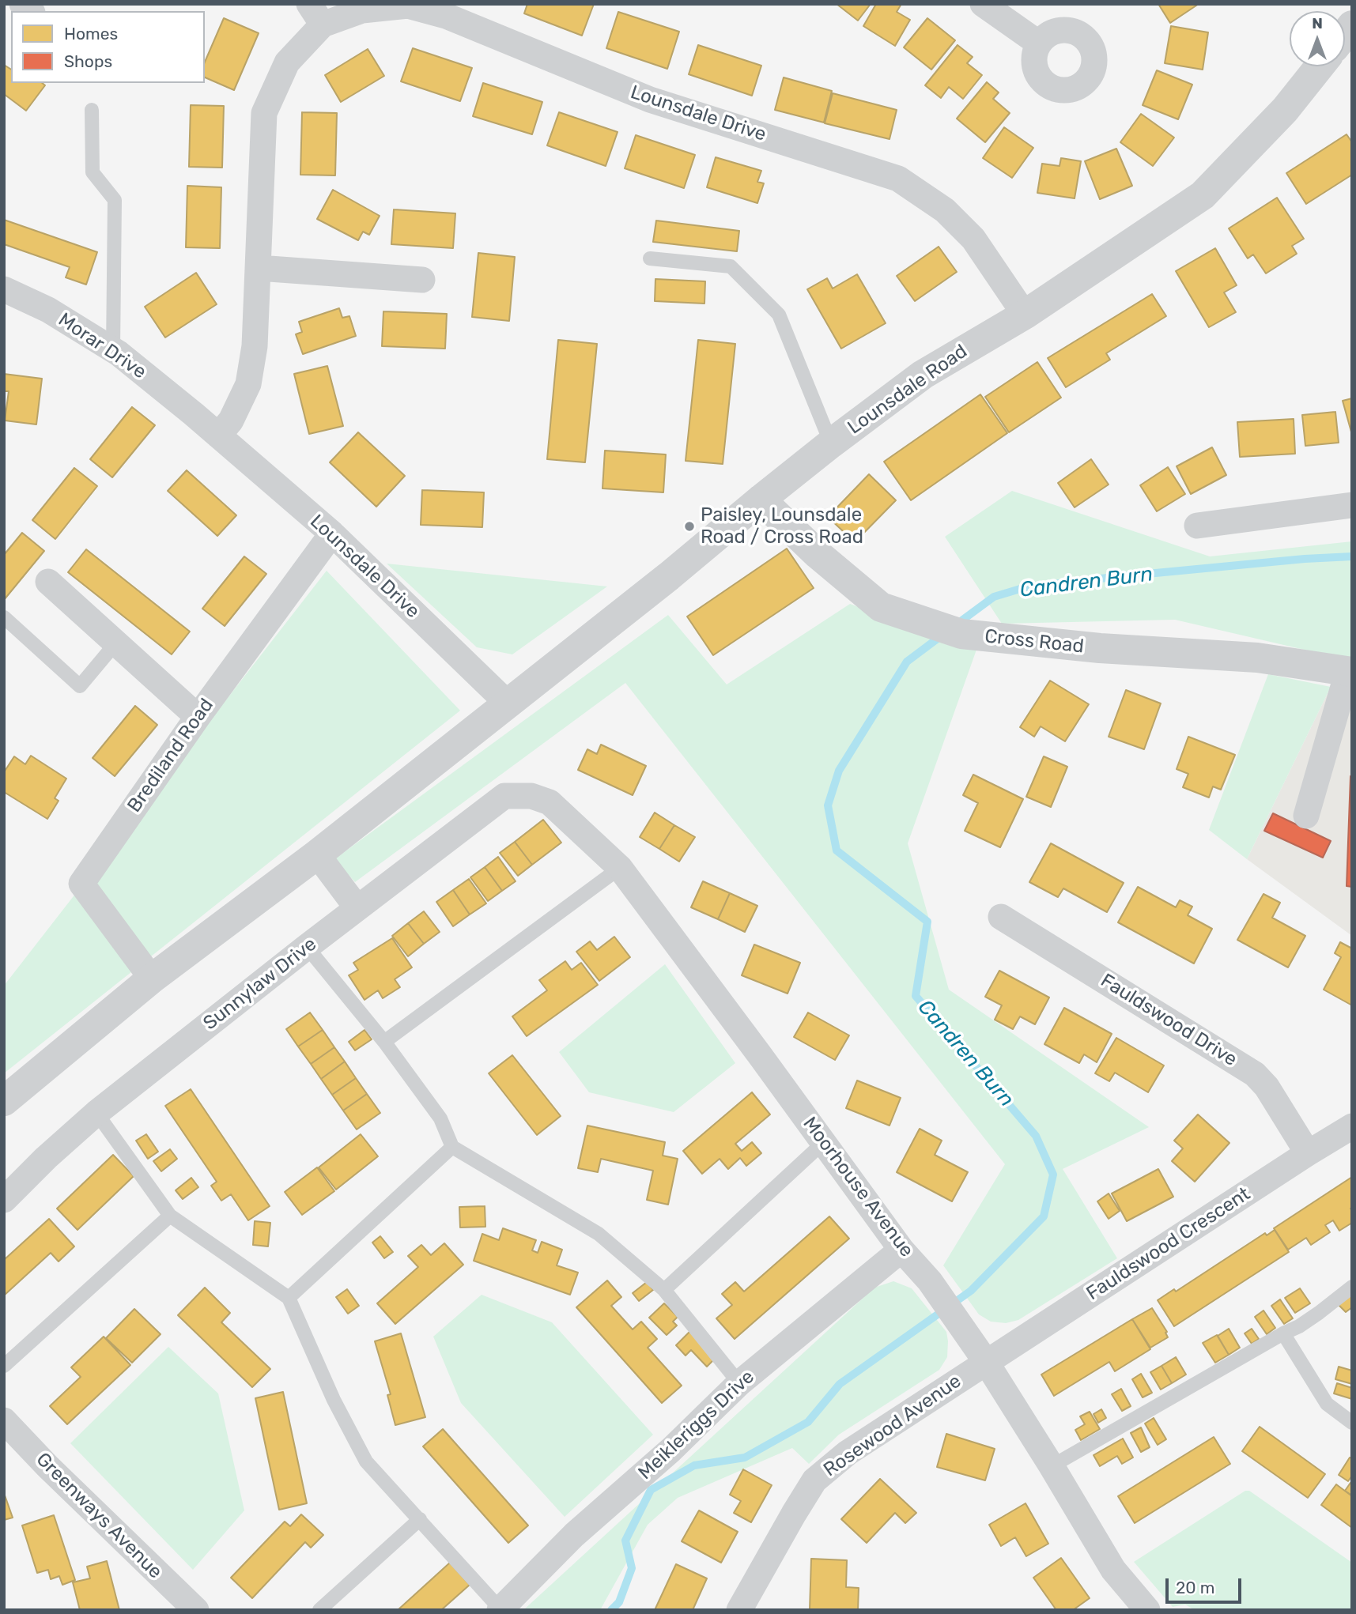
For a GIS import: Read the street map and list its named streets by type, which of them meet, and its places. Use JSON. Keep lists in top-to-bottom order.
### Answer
{
  "streets": {
    "street": [
      "Lounsdale Drive",
      "Morar Drive",
      "Lounsdale Road",
      "Cross Road",
      "Brediland Road",
      "Sunnylaw Drive",
      "Fauldswood Drive",
      "Moorhouse Avenue",
      "Fauldswood Crescent",
      "Meikleriggs Drive",
      "Rosewood Avenue",
      "Greenways Avenue"
    ]
  },
  "crossings": [
    ["Lounsdale Drive", "Morar Drive"],
    ["Lounsdale Drive", "Lounsdale Road"],
    ["Lounsdale Drive", "Brediland Road"],
    ["Lounsdale Road", "Cross Road"],
    ["Sunnylaw Drive", "Moorhouse Avenue"],
    ["Fauldswood Drive", "Fauldswood Crescent"],
    ["Moorhouse Avenue", "Fauldswood Crescent"],
    ["Moorhouse Avenue", "Meikleriggs Drive"],
    ["Moorhouse Avenue", "Rosewood Avenue"],
    ["Fauldswood Crescent", "Rosewood Avenue"]
  ],
  "water": ["Candren Burn"],
  "places": ["Paisley, Lounsdale Road / Cross Road"],
  "legend": ["Homes", "Shops"],
  "scale_bar": "20 m",
  "north": "top"
}
